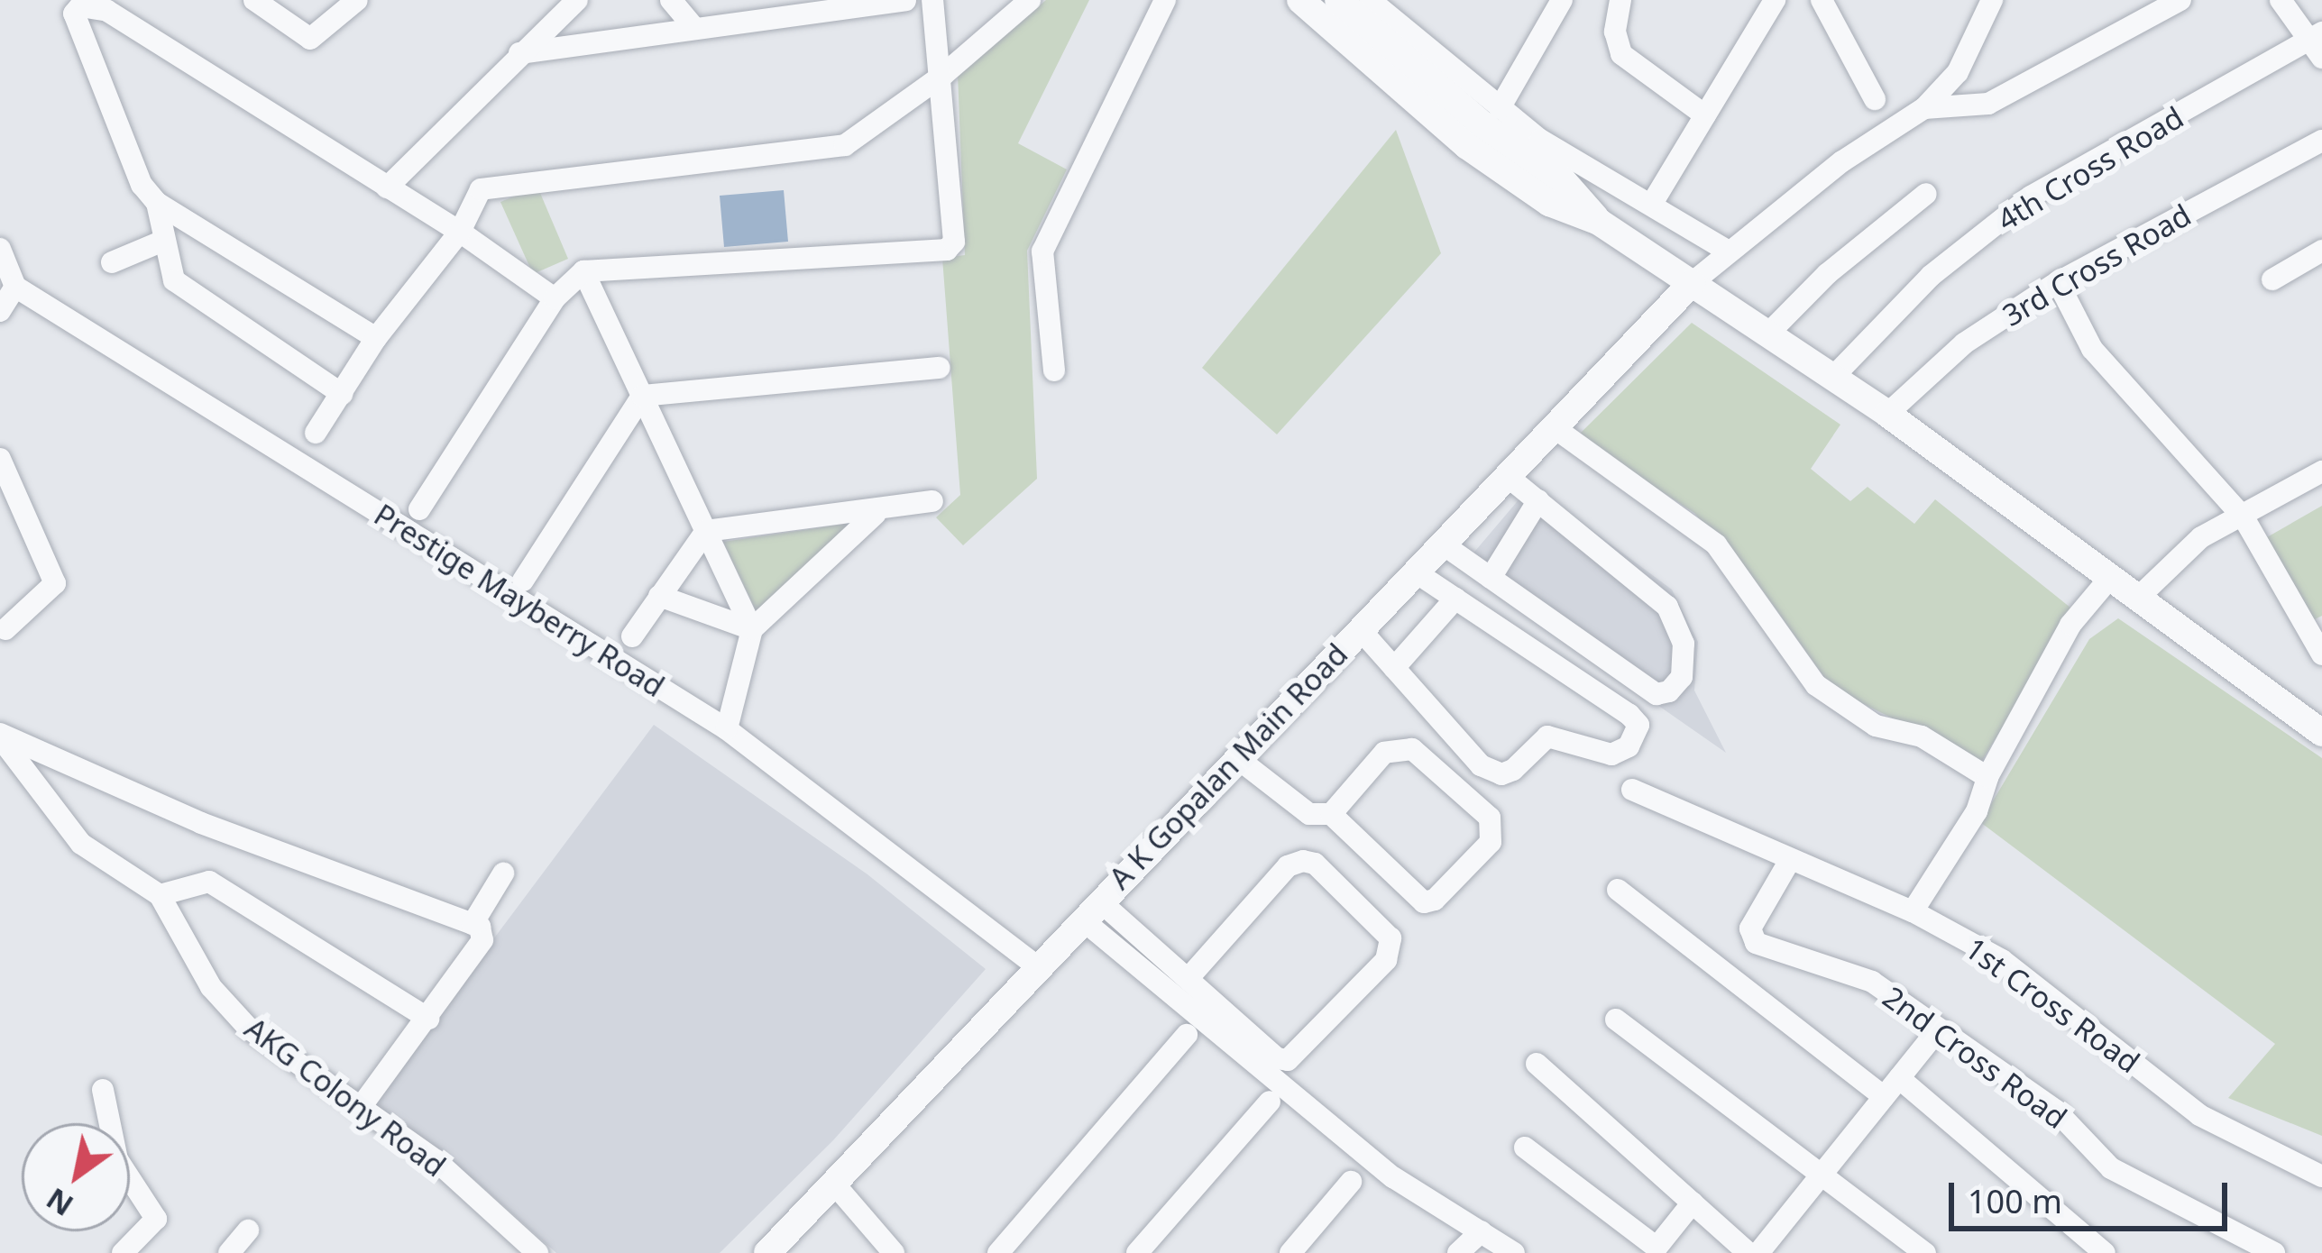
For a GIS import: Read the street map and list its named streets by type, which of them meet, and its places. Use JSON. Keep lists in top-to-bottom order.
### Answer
{
  "streets": {
    "street": [
      "4th Cross Road",
      "3rd Cross Road",
      "Prestige Mayberry Road",
      "A K Gopalan Main Road",
      "1st Cross Road",
      "2nd Cross Road",
      "AKG Colony Road"
    ]
  },
  "crossings": [
    ["Prestige Mayberry Road", "A K Gopalan Main Road"],
    ["1st Cross Road", "2nd Cross Road"]
  ],
  "scale_bar": "100 m",
  "north": "bottom left"
}
